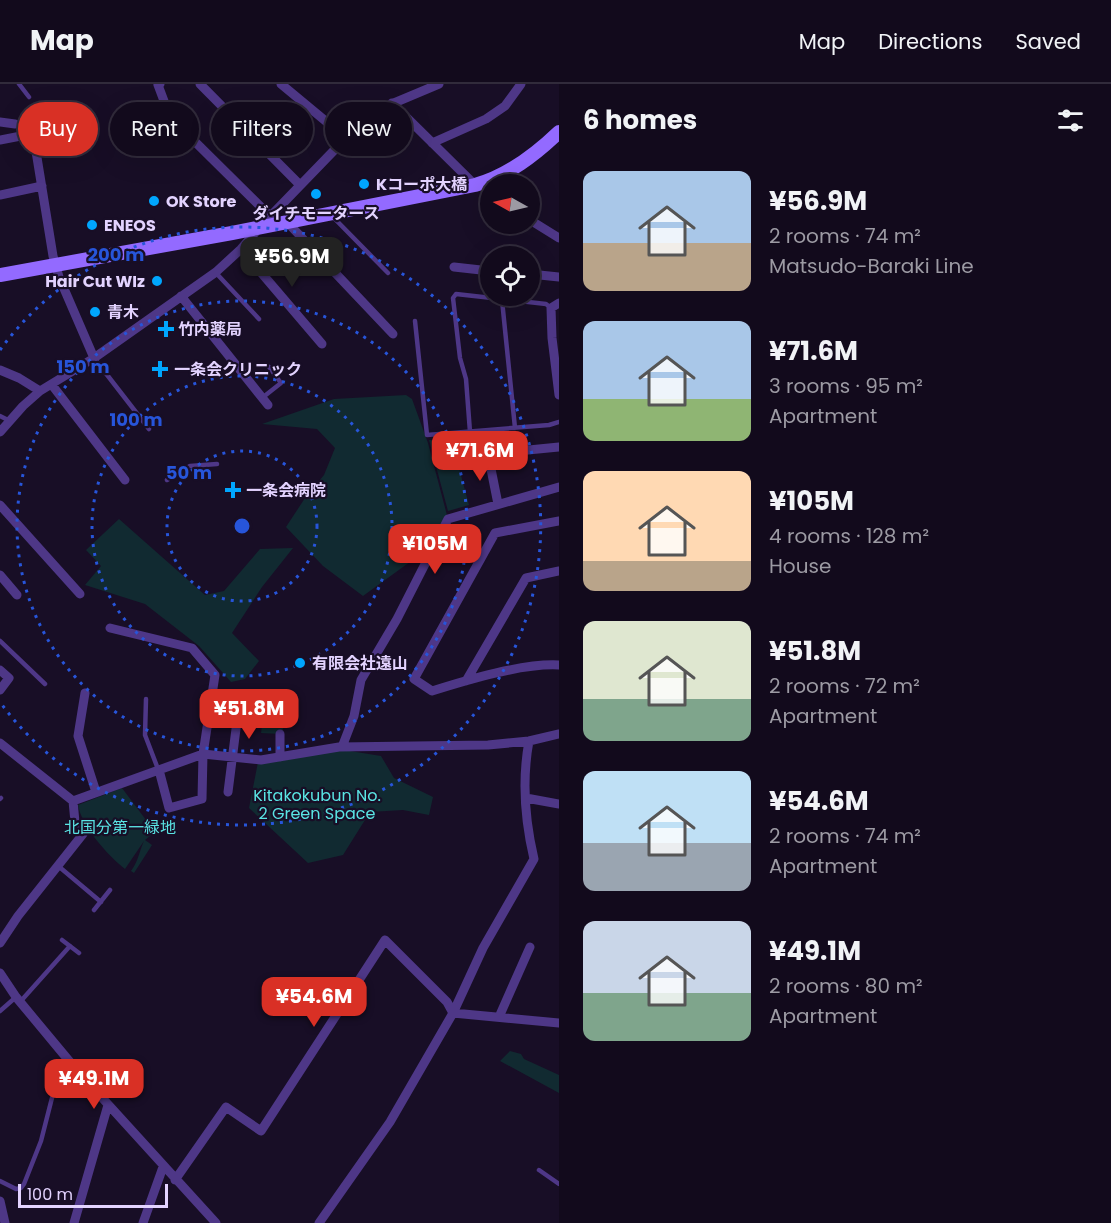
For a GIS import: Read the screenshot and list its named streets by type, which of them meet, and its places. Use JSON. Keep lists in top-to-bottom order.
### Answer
{
  "parks": ["Kitakokubun No. 2 Green Space", "北国分第一緑地"],
  "places": {
    "other": [
      "Kコーポ大橋",
      "ダイチモータース",
      "OK Store",
      "ENEOS",
      "Hair Cut WIz",
      "青木",
      "有限会社遠山"
    ],
    "health": ["竹内薬局", "一条会クリニック", "一条会病院"]
  },
  "scale_bar": "100 m",
  "north": "left",
  "page": {
    "header": "Map",
    "nav": ["Map", "Directions", "Saved"],
    "heading": "6 homes",
    "chip": [
      "Buy",
      "Rent",
      "Filters",
      "New"
    ],
    "list": [
      {
        "name": "¥56.9M",
        "note": "2 rooms · 74 m² · Matsudo-Baraki Line"
      },
      {
        "name": "¥71.6M",
        "note": "3 rooms · 95 m² · Apartment"
      },
      {
        "name": "¥105M",
        "note": "4 rooms · 128 m² · House"
      },
      {
        "name": "¥51.8M",
        "note": "2 rooms · 72 m² · Apartment"
      },
      {
        "name": "¥54.6M",
        "note": "2 rooms · 74 m² · Apartment"
      },
      {
        "name": "¥49.1M",
        "note": "2 rooms · 80 m² · Apartment"
      }
    ],
    "price": [
      "¥56.9M",
      "¥71.6M",
      "¥105M",
      "¥51.8M",
      "¥54.6M",
      "¥49.1M"
    ],
    "scale": "100 m"
  },
  "rings": [
    "200 m",
    "150 m",
    "100 m",
    "50 m"
  ]
}
